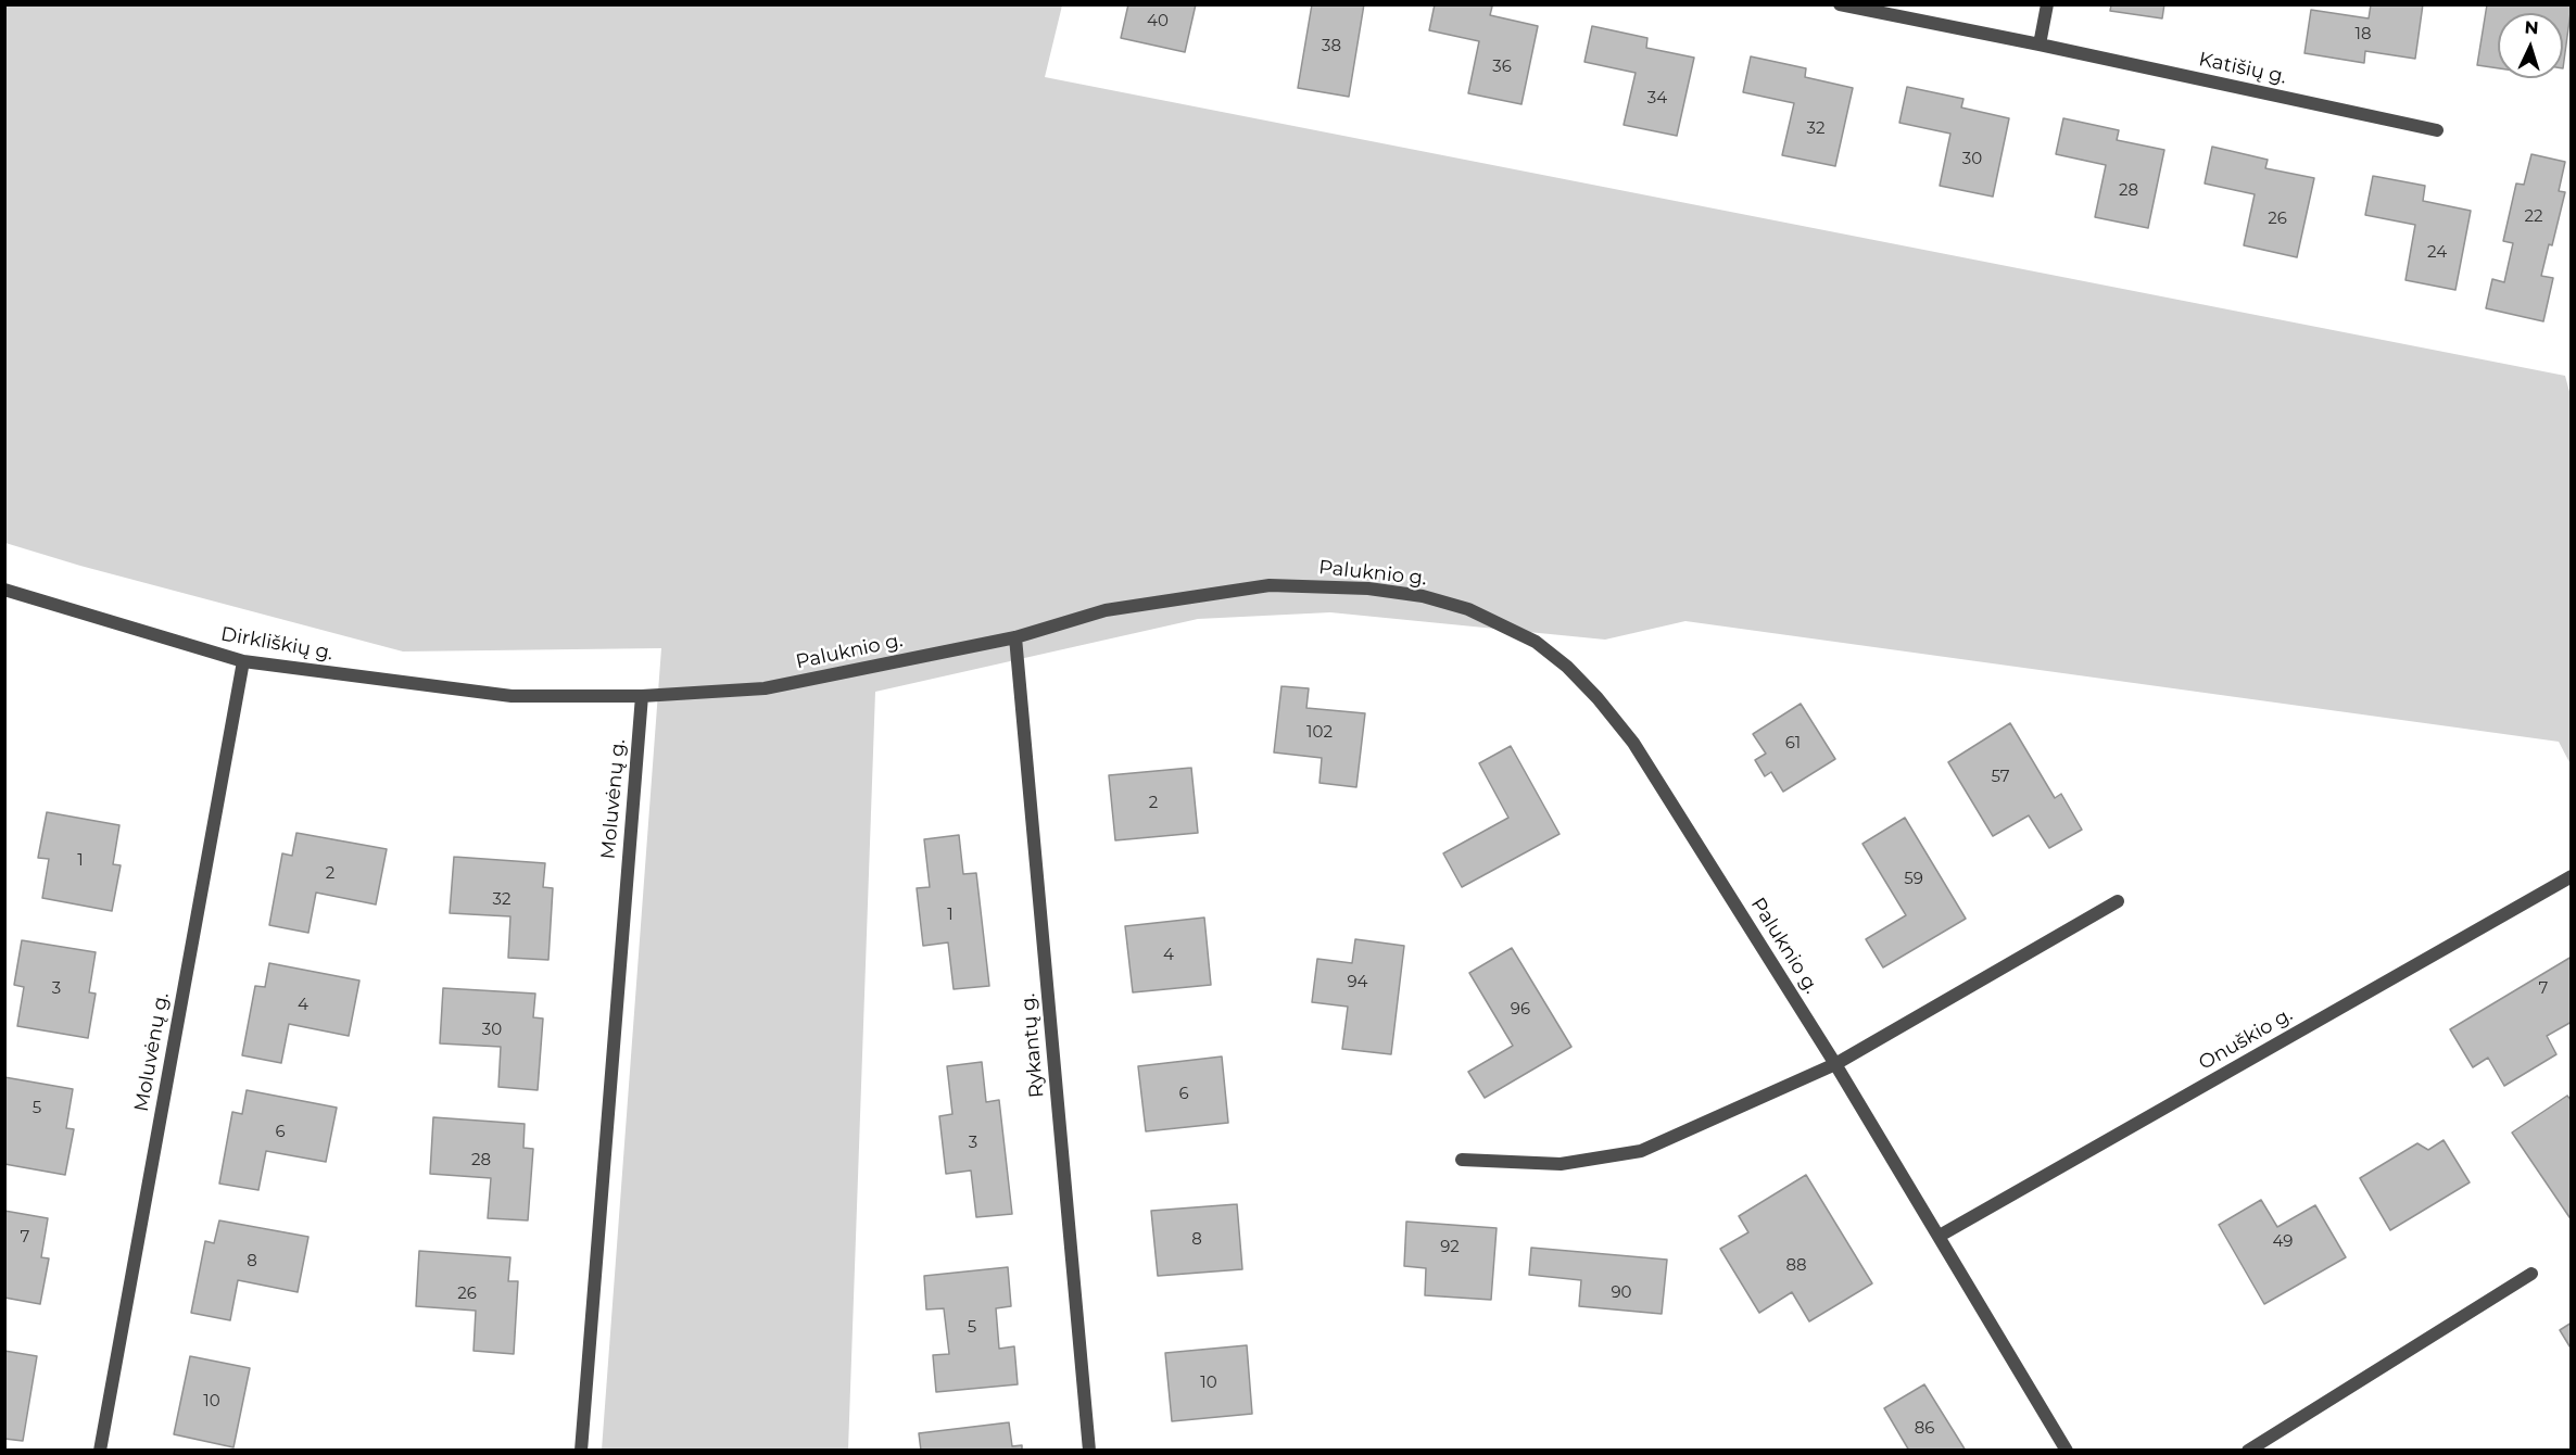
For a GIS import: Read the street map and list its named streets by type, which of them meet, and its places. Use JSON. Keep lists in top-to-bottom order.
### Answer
{
  "streets": {
    "street": [
      "Katišių g.",
      "Paluknio g.",
      "Dirkliškių g.",
      "Moluvėnų g.",
      "Onuškio g.",
      "Rykantų g."
    ]
  },
  "crossings": [
    ["Paluknio g.", "Dirkliškių g."],
    ["Paluknio g.", "Moluvėnų g."],
    ["Paluknio g.", "Onuškio g."],
    ["Paluknio g.", "Rykantų g."],
    ["Dirkliškių g.", "Moluvėnų g."]
  ],
  "house_numbers": [
    "40",
    "18",
    "38",
    "36",
    "34",
    "32",
    "30",
    "28",
    "22",
    "26",
    "24",
    "102",
    "61",
    "57",
    "2",
    "1",
    "2",
    "59",
    "32",
    "1",
    "4",
    "94",
    "3",
    "7",
    "4",
    "96",
    "30",
    "6",
    "5",
    "6",
    "3",
    "28",
    "7",
    "8",
    "49",
    "92",
    "8",
    "88",
    "90",
    "26",
    "5",
    "10",
    "10",
    "86"
  ],
  "north": "top"
}
